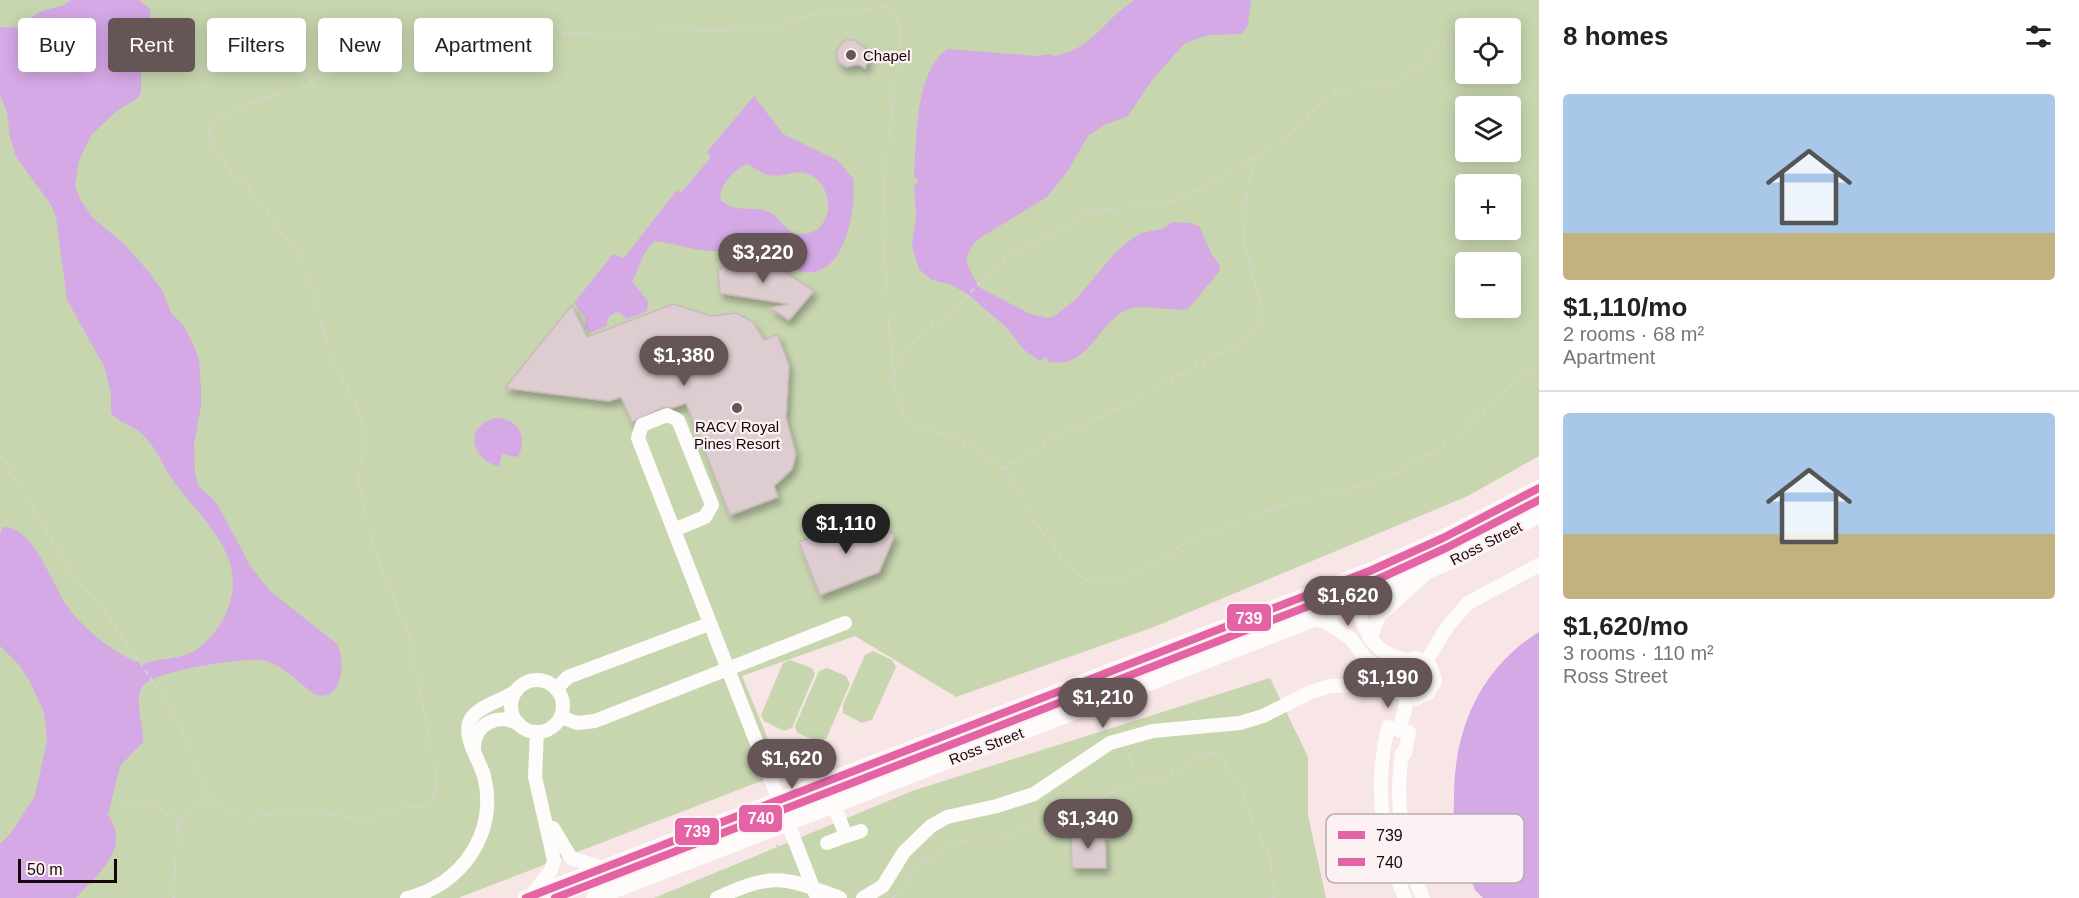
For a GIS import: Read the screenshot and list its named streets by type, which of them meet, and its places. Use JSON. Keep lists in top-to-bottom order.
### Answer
{
  "streets": {
    "main road": ["Ross Street"]
  },
  "places": ["Chapel", "RACV Royal Pines Resort"],
  "lines": ["transit line 739", "transit line 740"],
  "legend": ["739", "740"],
  "scale_bar": "50 m",
  "page": {
    "heading": "8 homes",
    "map_buttons": ["+", "−"],
    "chip": [
      "Buy",
      "Rent",
      "Filters",
      "New",
      "Apartment"
    ],
    "list": [
      {
        "name": "$1,110/mo",
        "note": "2 rooms · 68 m² · Apartment"
      },
      {
        "name": "$1,620/mo",
        "note": "3 rooms · 110 m² · Ross Street"
      }
    ],
    "price": [
      "$3,220",
      "$1,380",
      "$1,110",
      "$1,620",
      "$1,190",
      "$1,210",
      "$1,620",
      "$1,340"
    ],
    "scale": "50 m"
  }
}
